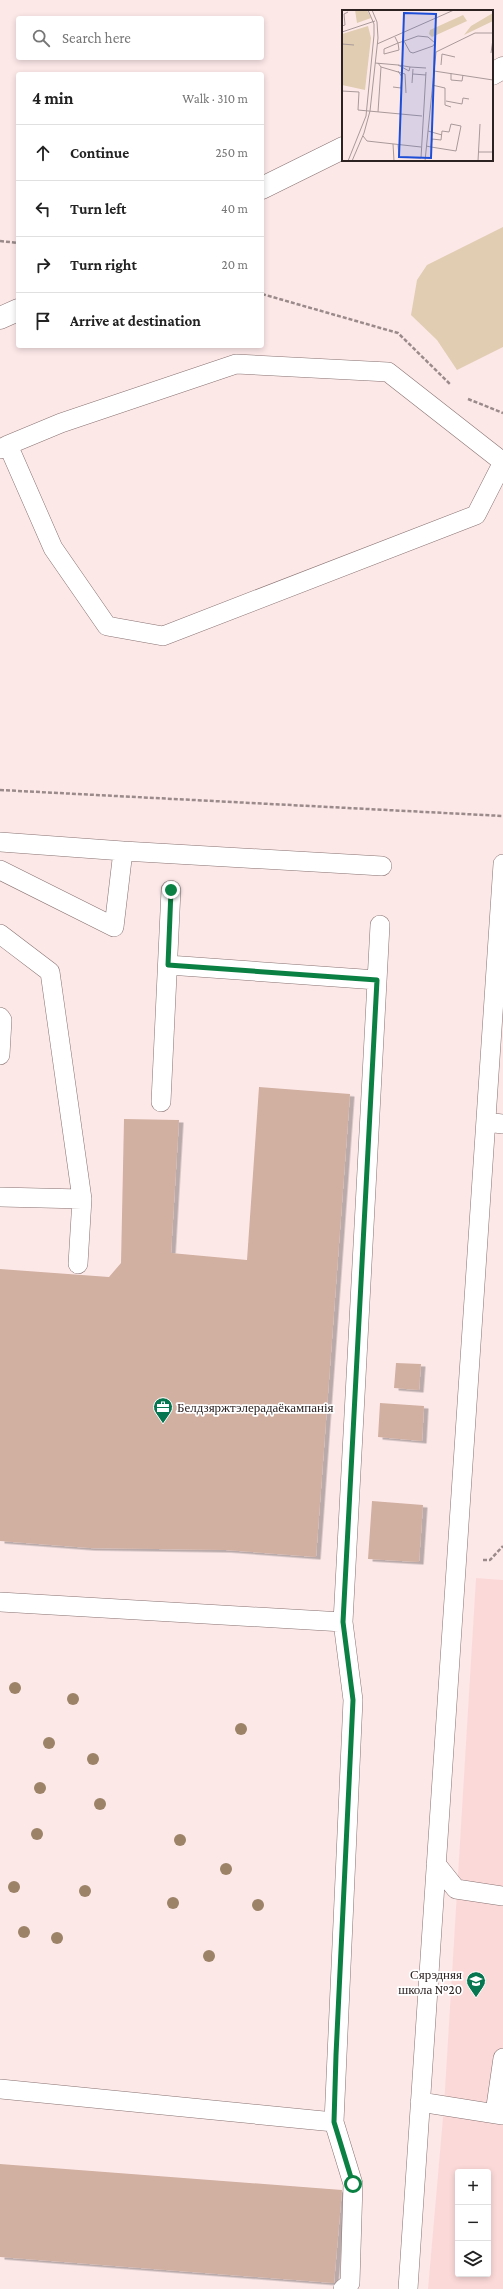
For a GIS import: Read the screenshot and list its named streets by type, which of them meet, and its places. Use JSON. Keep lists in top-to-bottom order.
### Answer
{
  "places": {
    "office": ["Белдзяржтэлерадаёкампанія"],
    "school or university": ["Сярэдняя школа №20"]
  },
  "page": {
    "search": "Search here",
    "heading": ["4 min", "Walk · 310 m"],
    "list": [
      ["Continue", "250 m"],
      ["Turn left", "40 m"],
      ["Turn right", "20 m"],
      "Arrive at destination"
    ],
    "map_buttons": ["+", "−"]
  }
}
